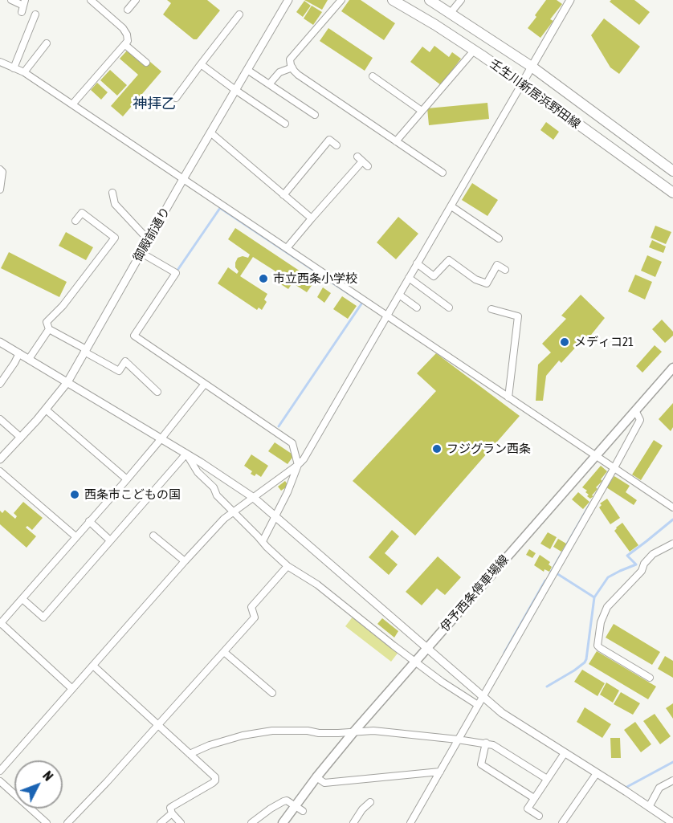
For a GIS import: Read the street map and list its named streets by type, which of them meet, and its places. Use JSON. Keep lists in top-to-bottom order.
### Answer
{
  "streets": {
    "main road": ["壬生川新居浜野田線", "伊予西条停車場線"],
    "street": ["御殿前通り"]
  },
  "districts": ["神拝乙"],
  "places": [
    "市立西条小学校",
    "メディコ21",
    "フジグラン西条",
    "西条市こどもの国"
  ],
  "north": "top right"
}
